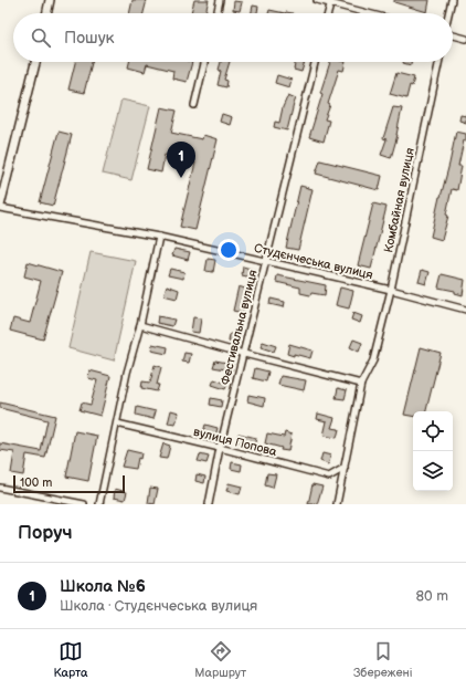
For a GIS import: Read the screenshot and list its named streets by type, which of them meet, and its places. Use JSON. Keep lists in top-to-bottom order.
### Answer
{
  "streets": {
    "street": [
      "Комбайная вулиця",
      "Студєнчеська вулиця",
      "Фестивальна вулиця",
      "вулиця Попова"
    ]
  },
  "crossings": [
    ["Комбайная вулиця", "Студєнчеська вулиця"],
    ["Комбайная вулиця", "вулиця Попова"],
    ["Студєнчеська вулиця", "Фестивальна вулиця"],
    ["Фестивальна вулиця", "вулиця Попова"]
  ],
  "scale_bar": "100 m",
  "page": {
    "search": "Пошук",
    "pins": "1",
    "scale": "100 m",
    "heading": "Поруч",
    "list": [
      {
        "mark": "1",
        "name": "Школа №6",
        "note": "Школа · Студєнчеська вулиця",
        "value": "80 m"
      }
    ],
    "nav": ["Карта", "Маршрут", "Збережені"]
  }
}
